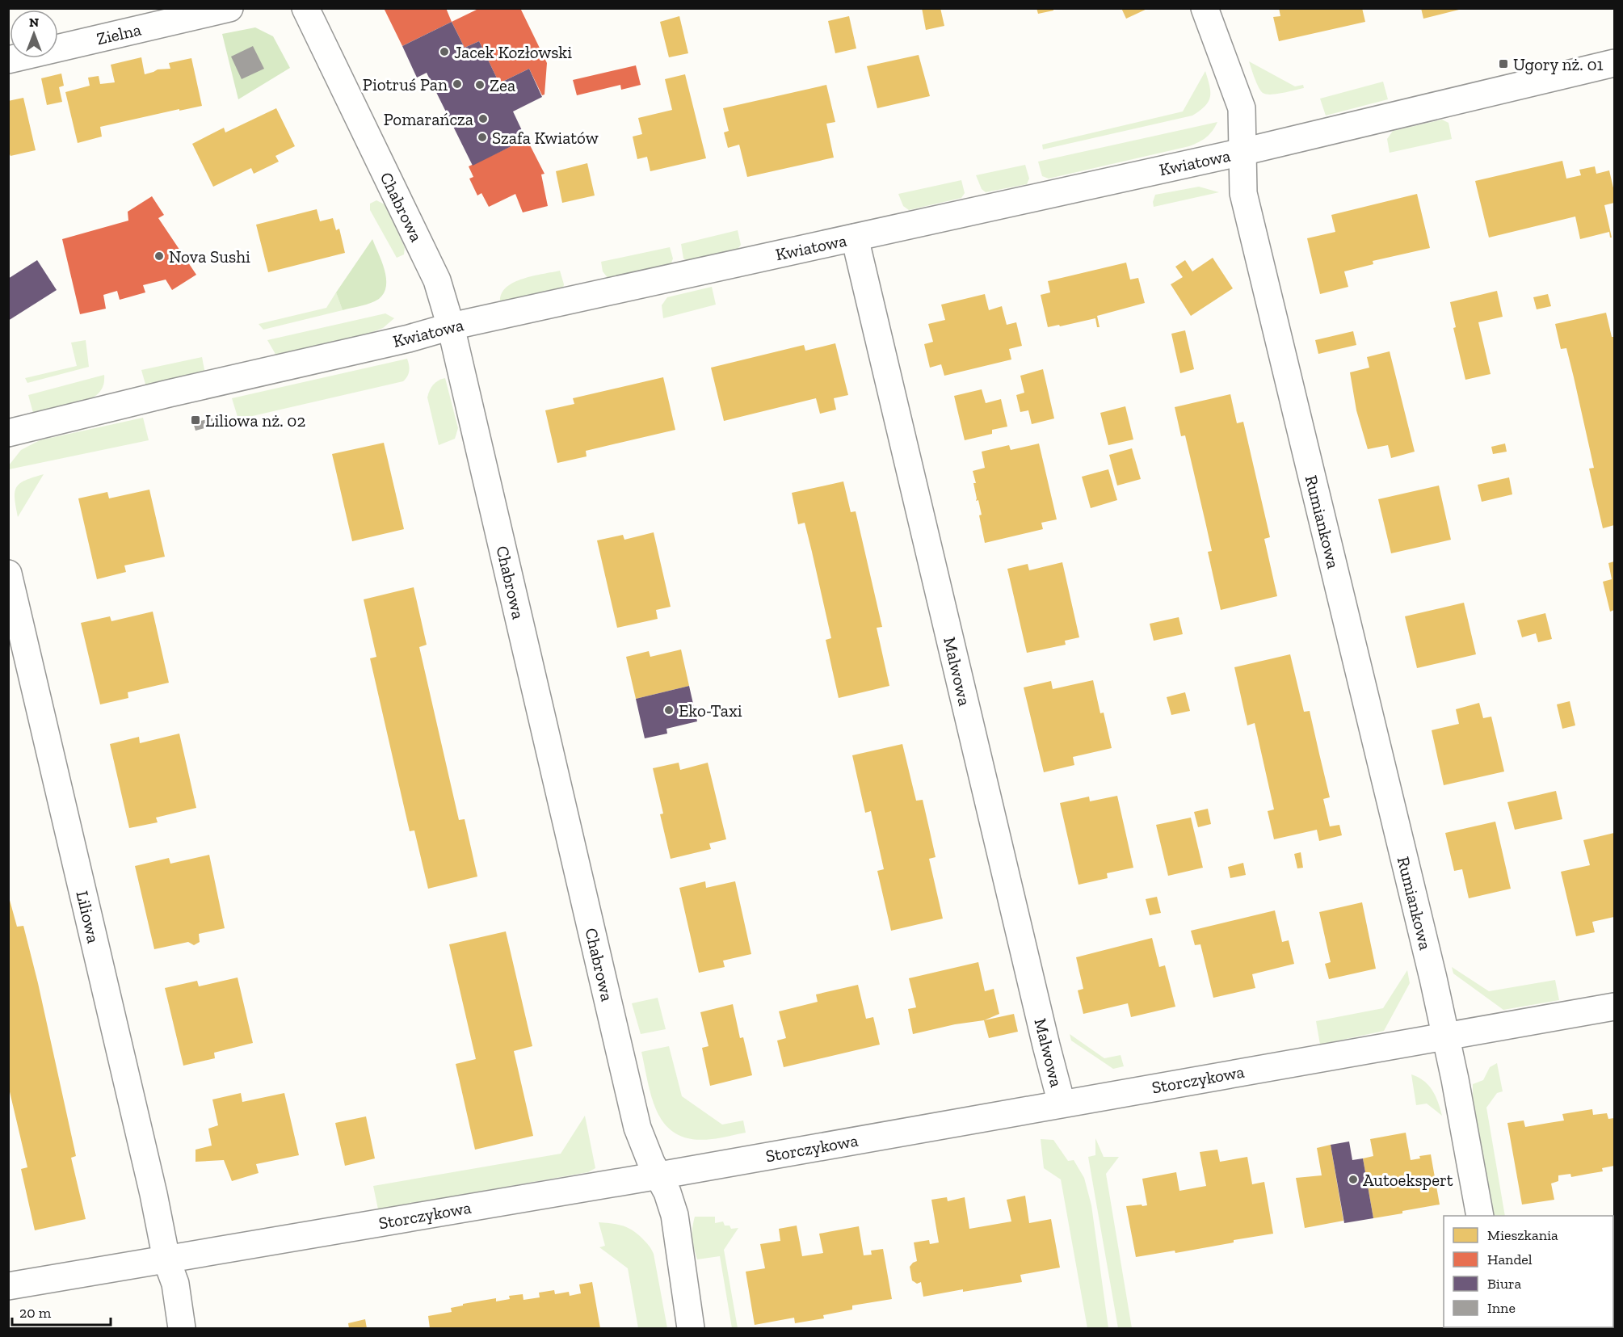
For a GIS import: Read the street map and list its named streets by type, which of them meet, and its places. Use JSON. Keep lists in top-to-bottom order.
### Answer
{
  "streets": {
    "street": [
      "Zielna",
      "Kwiatowa",
      "Chabrowa",
      "Rumiankowa",
      "Malwowa",
      "Liliowa",
      "Storczykowa"
    ]
  },
  "crossings": [
    ["Kwiatowa", "Chabrowa"],
    ["Kwiatowa", "Rumiankowa"],
    ["Kwiatowa", "Malwowa"],
    ["Chabrowa", "Storczykowa"],
    ["Rumiankowa", "Storczykowa"],
    ["Malwowa", "Storczykowa"],
    ["Liliowa", "Storczykowa"]
  ],
  "places": {
    "other": [
      "Jacek Kozłowski",
      "Piotruś Pan",
      "Zea",
      "Pomarańcza",
      "Szafa Kwiatów",
      "Nova Sushi",
      "Eko-Taxi",
      "Autoekspert"
    ],
    "transit": ["Ugory nż. 01", "Liliowa nż. 02"]
  },
  "legend": [
    "Mieszkania",
    "Handel",
    "Biura",
    "Inne"
  ],
  "scale_bar": "20 m",
  "north": "top"
}
